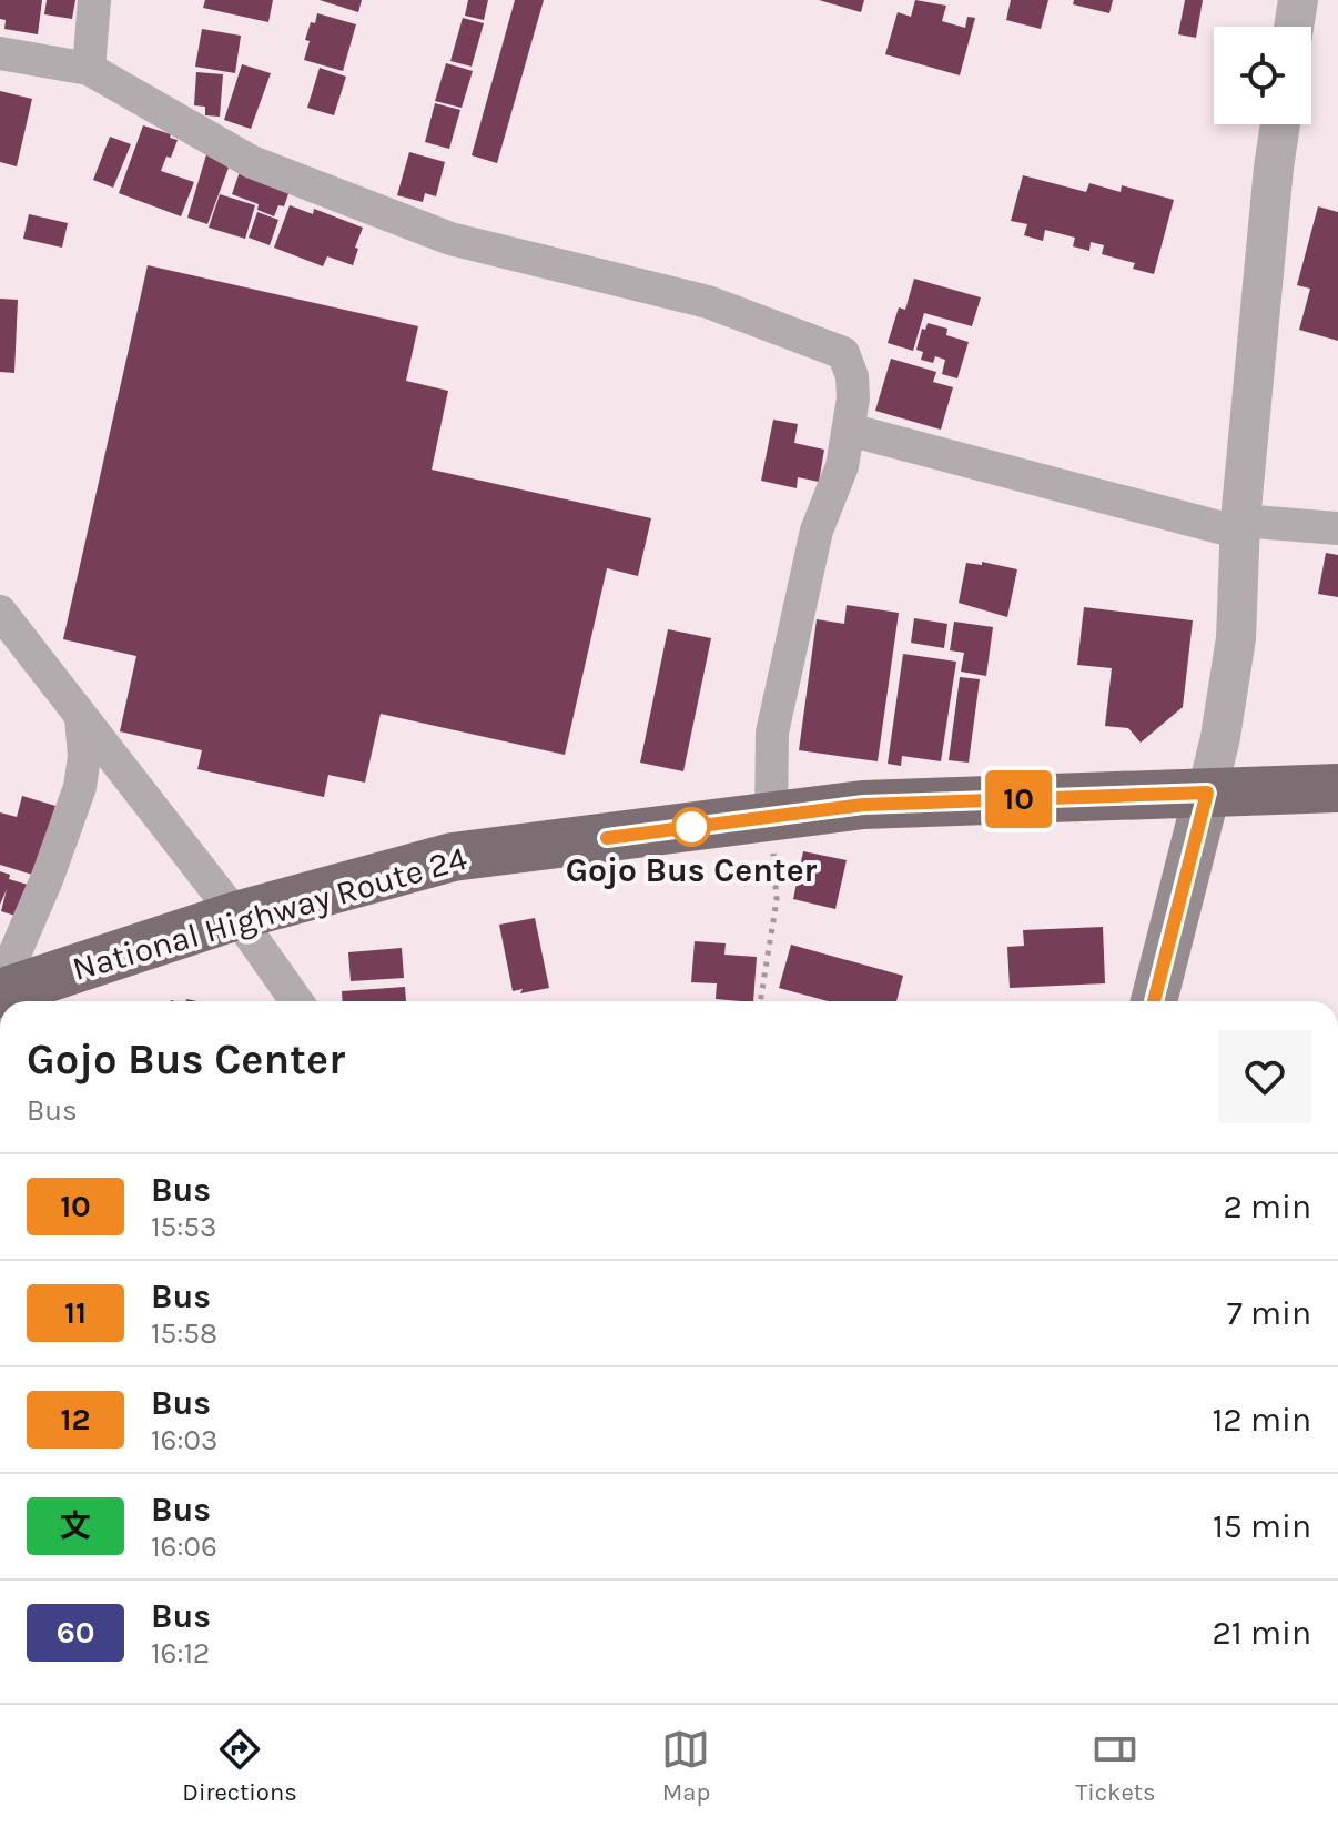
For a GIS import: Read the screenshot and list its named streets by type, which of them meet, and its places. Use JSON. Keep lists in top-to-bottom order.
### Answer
{
  "streets": {
    "highway": ["National Highway Route 24"]
  },
  "places": ["Gojo Bus Center"],
  "lines": ["bus line 10"],
  "page": {
    "on_map": "10",
    "heading": ["Gojo Bus Center", "Bus"],
    "list": [
      {
        "mark": "10",
        "name": "Bus",
        "note": "15:53",
        "value": "2 min"
      },
      {
        "mark": "11",
        "name": "Bus",
        "note": "15:58",
        "value": "7 min"
      },
      {
        "mark": "12",
        "name": "Bus",
        "note": "16:03",
        "value": "12 min"
      },
      {
        "mark": "文",
        "name": "Bus",
        "note": "16:06",
        "value": "15 min"
      },
      {
        "mark": "60",
        "name": "Bus",
        "note": "16:12",
        "value": "21 min"
      }
    ],
    "tabs": ["Directions", "Map", "Tickets"]
  }
}
